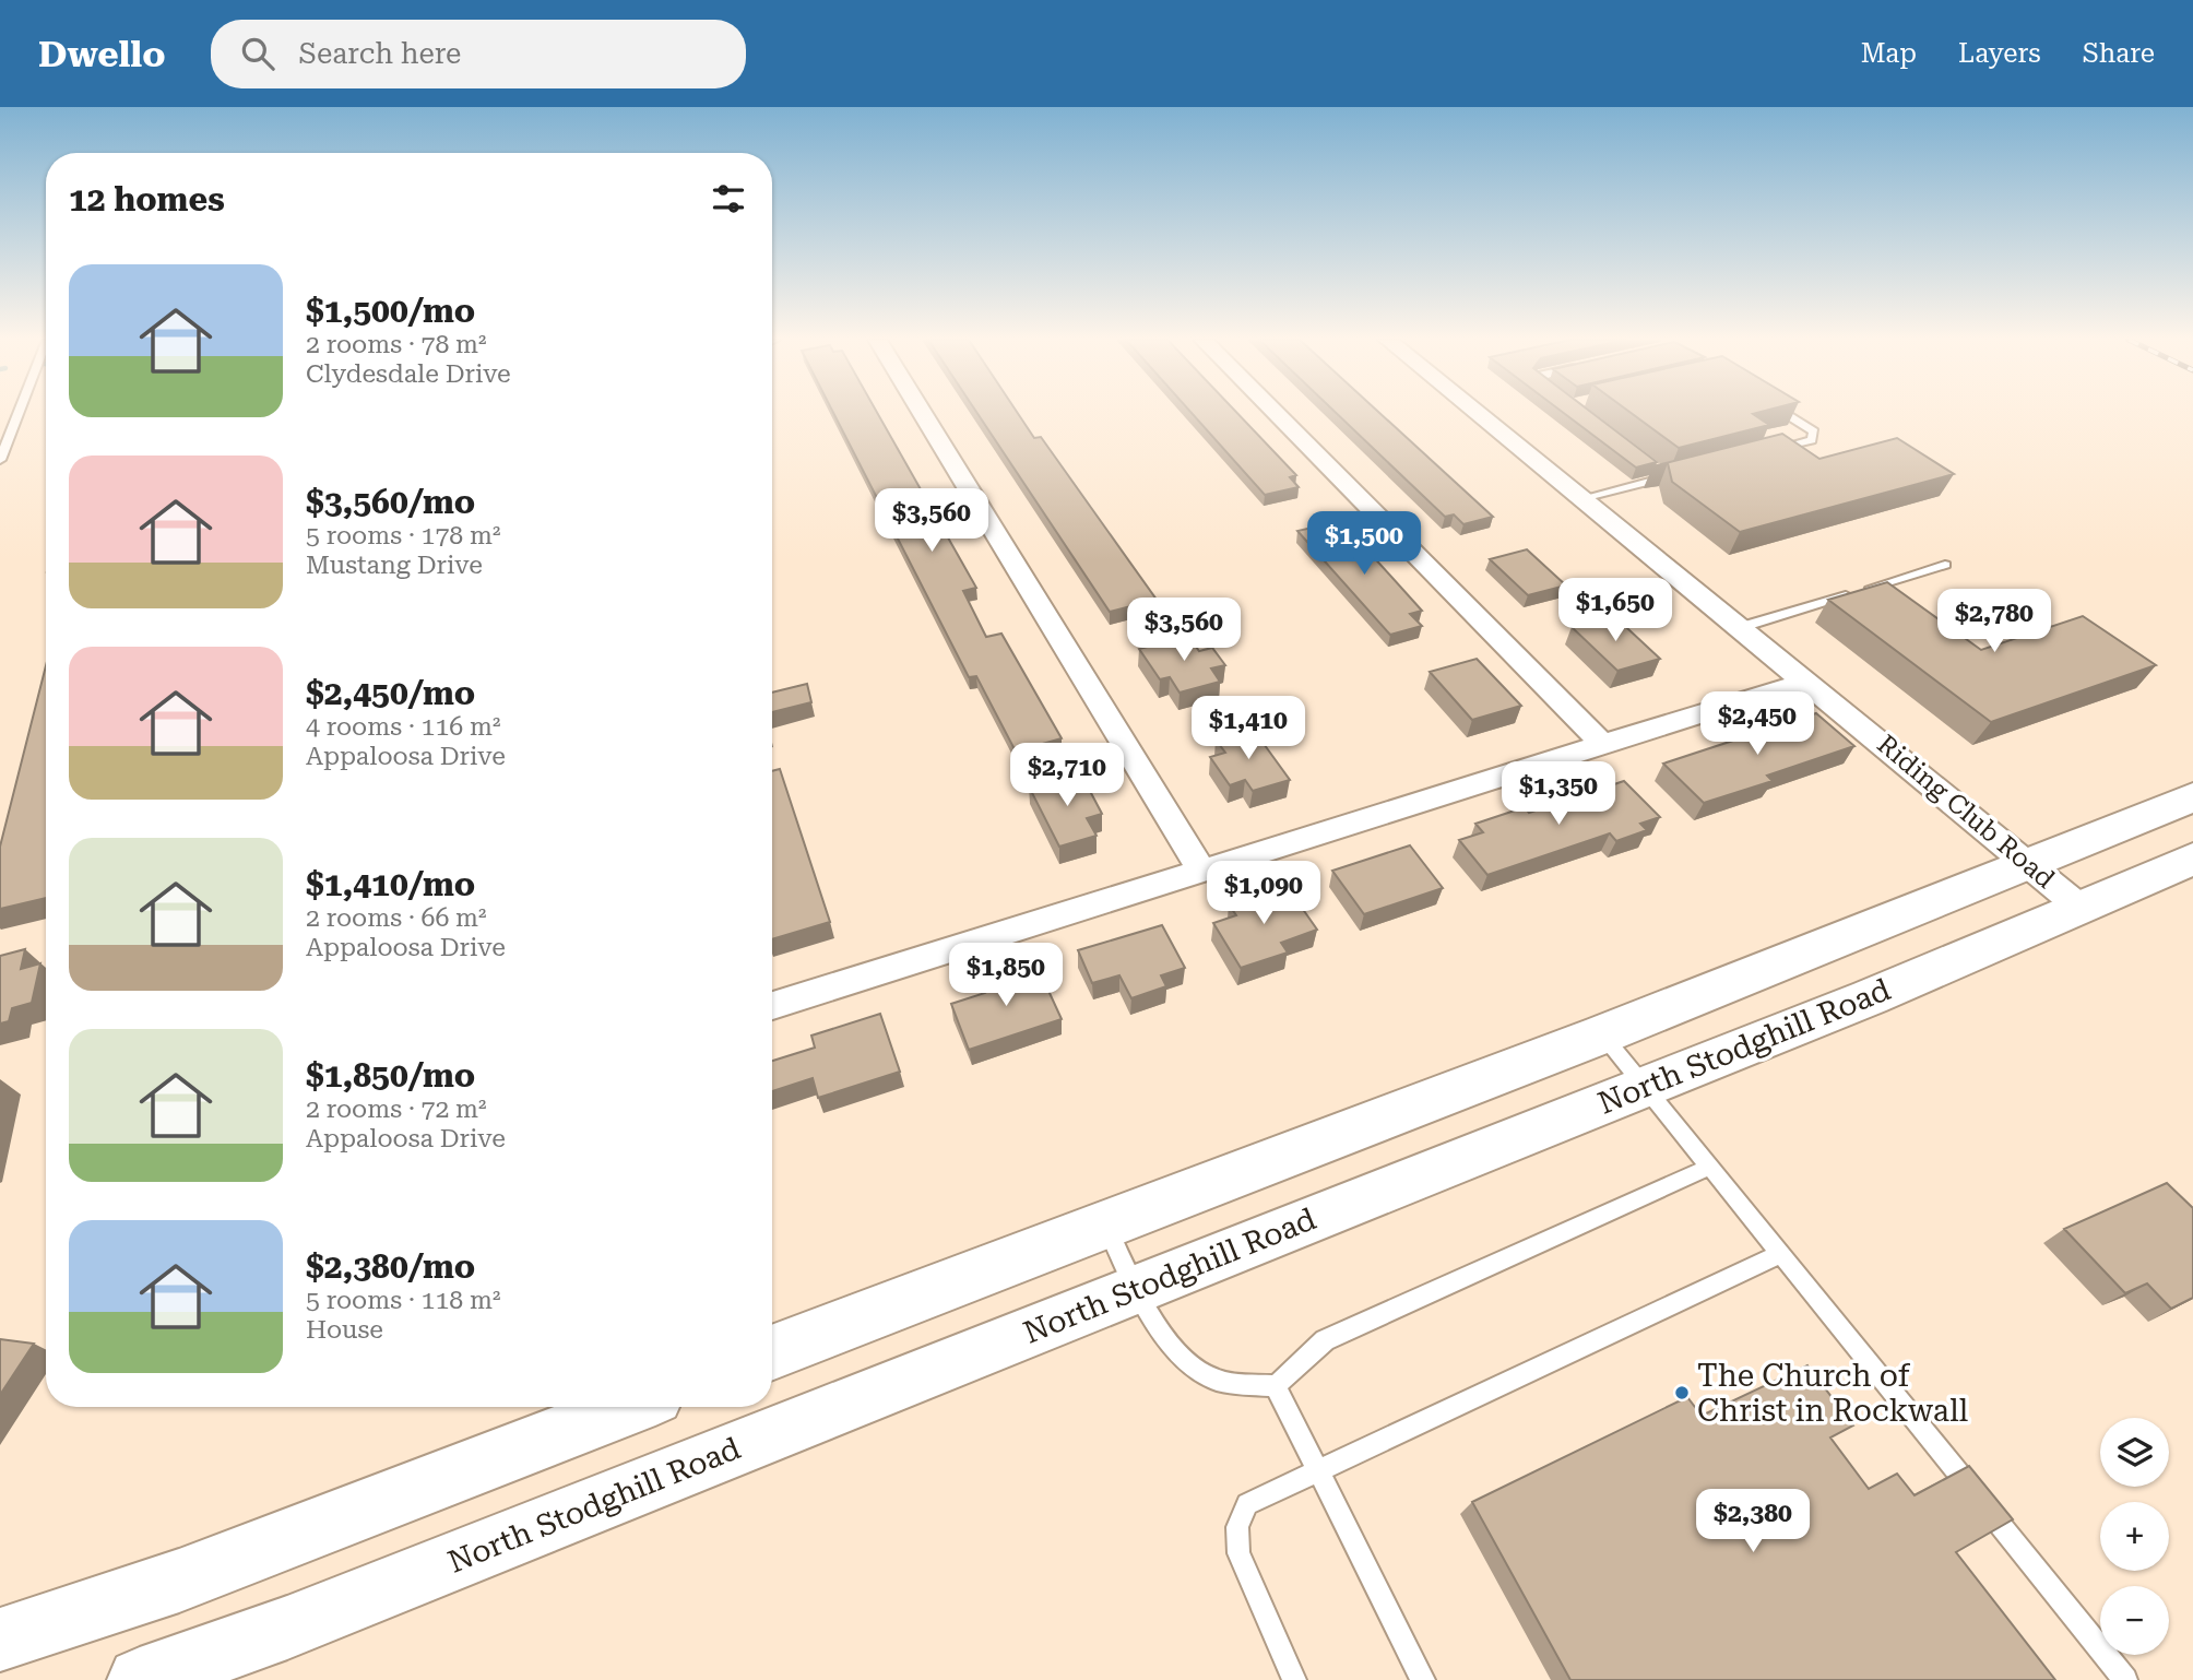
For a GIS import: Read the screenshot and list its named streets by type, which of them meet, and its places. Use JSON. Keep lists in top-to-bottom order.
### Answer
{
  "streets": {
    "main road": ["North Stodghill Road"],
    "street": ["Riding Club Road"]
  },
  "crossings": [
    ["Riding Club Road", "North Stodghill Road"]
  ],
  "places": ["The Church of Christ in Rockwall"],
  "page": {
    "header": "Dwello",
    "search": "Search here",
    "nav": ["Map", "Layers", "Share"],
    "heading": "12 homes",
    "list": [
      {
        "name": "$1,500/mo",
        "note": "2 rooms · 78 m² · Clydesdale Drive"
      },
      {
        "name": "$3,560/mo",
        "note": "5 rooms · 178 m² · Mustang Drive"
      },
      {
        "name": "$2,450/mo",
        "note": "4 rooms · 116 m² · Appaloosa Drive"
      },
      {
        "name": "$1,410/mo",
        "note": "2 rooms · 66 m² · Appaloosa Drive"
      },
      {
        "name": "$1,850/mo",
        "note": "2 rooms · 72 m² · Appaloosa Drive"
      },
      {
        "name": "$2,380/mo",
        "note": "5 rooms · 118 m² · House"
      }
    ],
    "price": [
      "$3,560",
      "$1,500",
      "$1,650",
      "$2,780",
      "$3,560",
      "$2,450",
      "$1,410",
      "$2,710",
      "$1,350",
      "$1,090",
      "$1,850",
      "$2,380"
    ],
    "map_buttons": ["+", "−"]
  }
}
